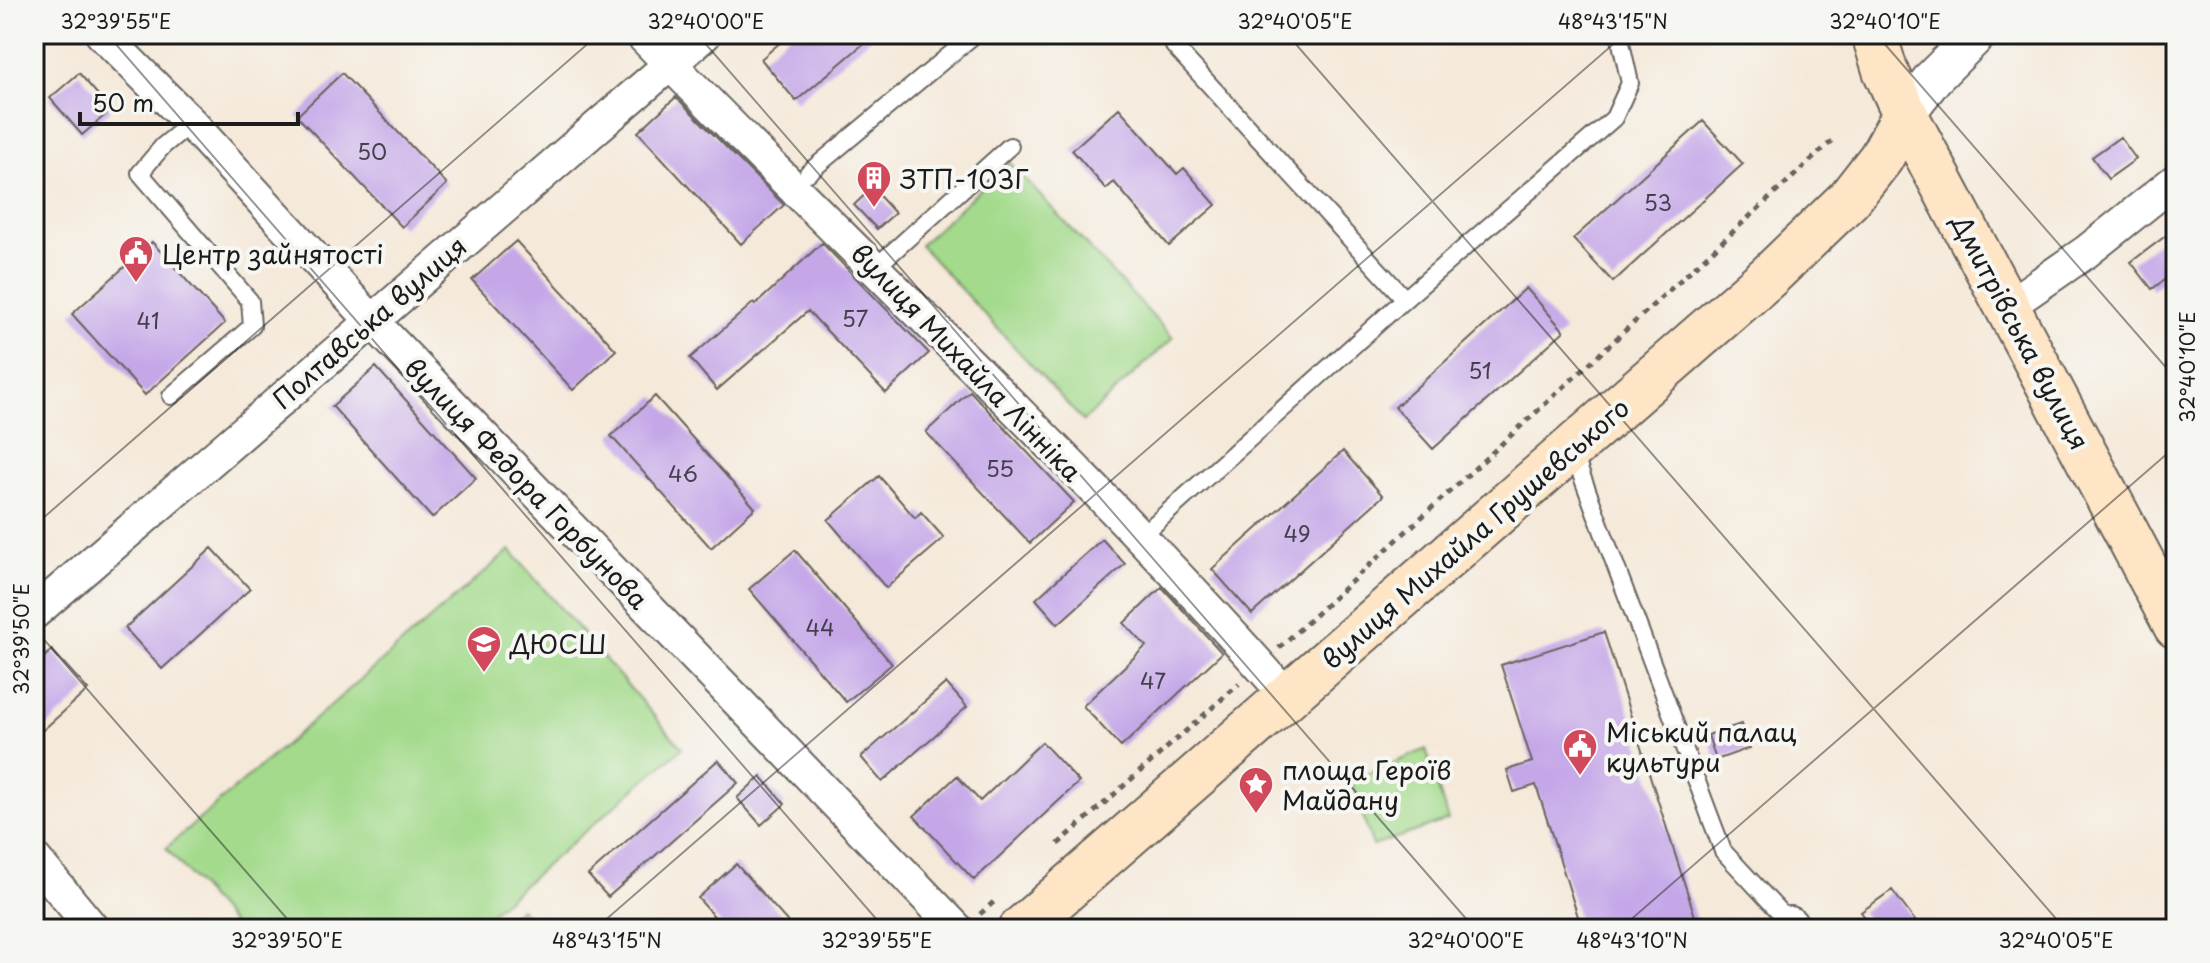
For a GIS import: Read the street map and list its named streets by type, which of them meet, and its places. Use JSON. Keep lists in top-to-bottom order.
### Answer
{
  "streets": {
    "main road": ["Дмитрівська вулиця", "вулиця Михайла Грушевського"],
    "street": ["Полтавська вулиця", "вулиця Михайла Лінніка", "вулиця Федора Горбунова"]
  },
  "crossings": [
    ["Полтавська вулиця", "вулиця Михайла Лінніка"],
    ["Полтавська вулиця", "вулиця Федора Горбунова"],
    ["Дмитрівська вулиця", "вулиця Михайла Грушевського"],
    ["вулиця Михайла Лінніка", "вулиця Михайла Грушевського"]
  ],
  "places": {
    "building": ["ЗТП-103Г"],
    "public building": ["Центр зайнятості", "Міський палац культури"],
    "school or university": ["ДЮСШ"],
    "place": ["площа Героїв Майдану"]
  },
  "house_numbers": [
    "50",
    "53",
    "57",
    "41",
    "51",
    "55",
    "46",
    "49",
    "44",
    "47"
  ],
  "scale_bar": "50 m",
  "coordinates": [
    "32°39'55\"E",
    "32°40'00\"E",
    "32°40'05\"E",
    "48°43'15\"N",
    "32°40'10\"E",
    "32°39'50\"E",
    "48°43'10\"N"
  ]
}
